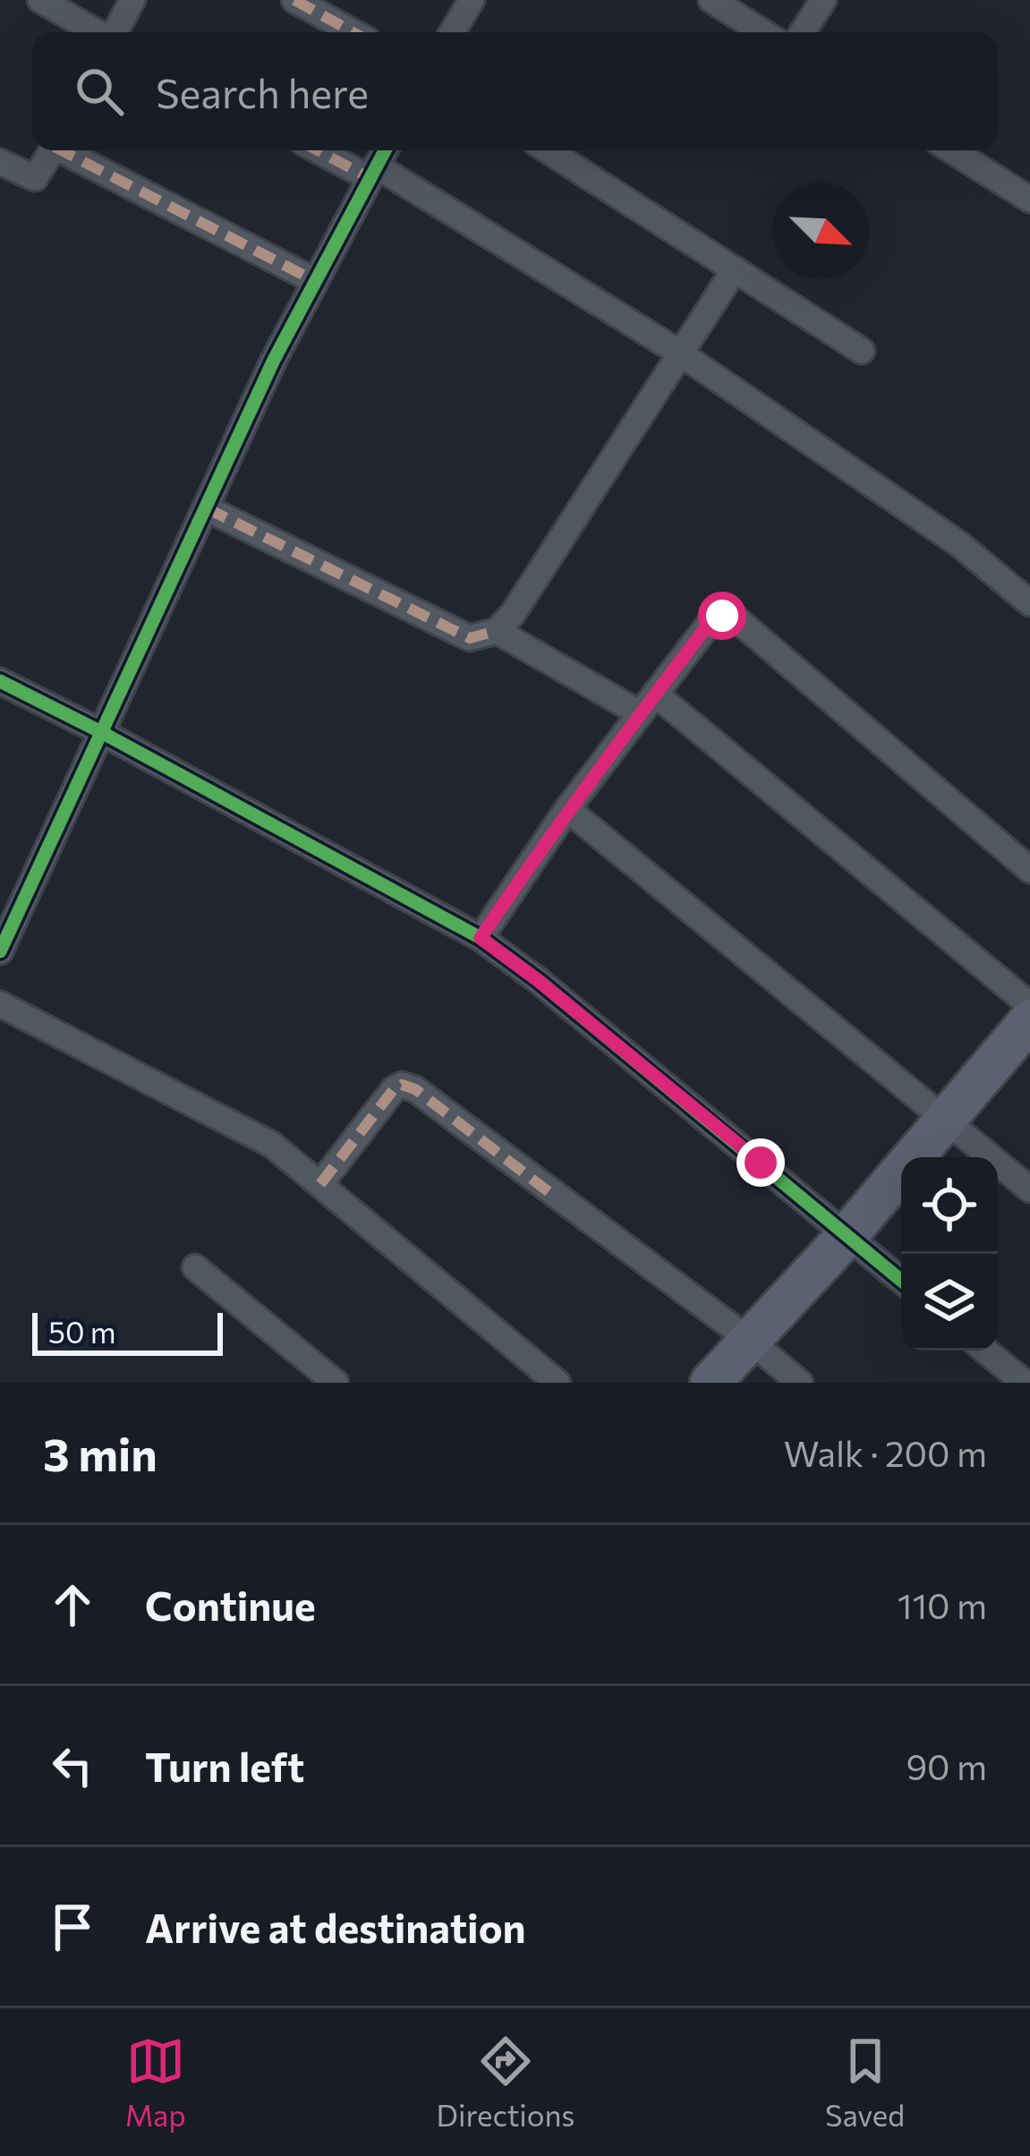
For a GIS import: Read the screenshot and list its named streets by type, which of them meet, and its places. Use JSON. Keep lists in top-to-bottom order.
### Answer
{
  "scale_bar": "50 m",
  "north": "bottom right",
  "page": {
    "search": "Search here",
    "scale": "50 m",
    "heading": ["3 min", "Walk · 200 m"],
    "list": [
      ["Continue", "110 m"],
      ["Turn left", "90 m"],
      "Arrive at destination"
    ],
    "nav": ["Map", "Directions", "Saved"]
  }
}
